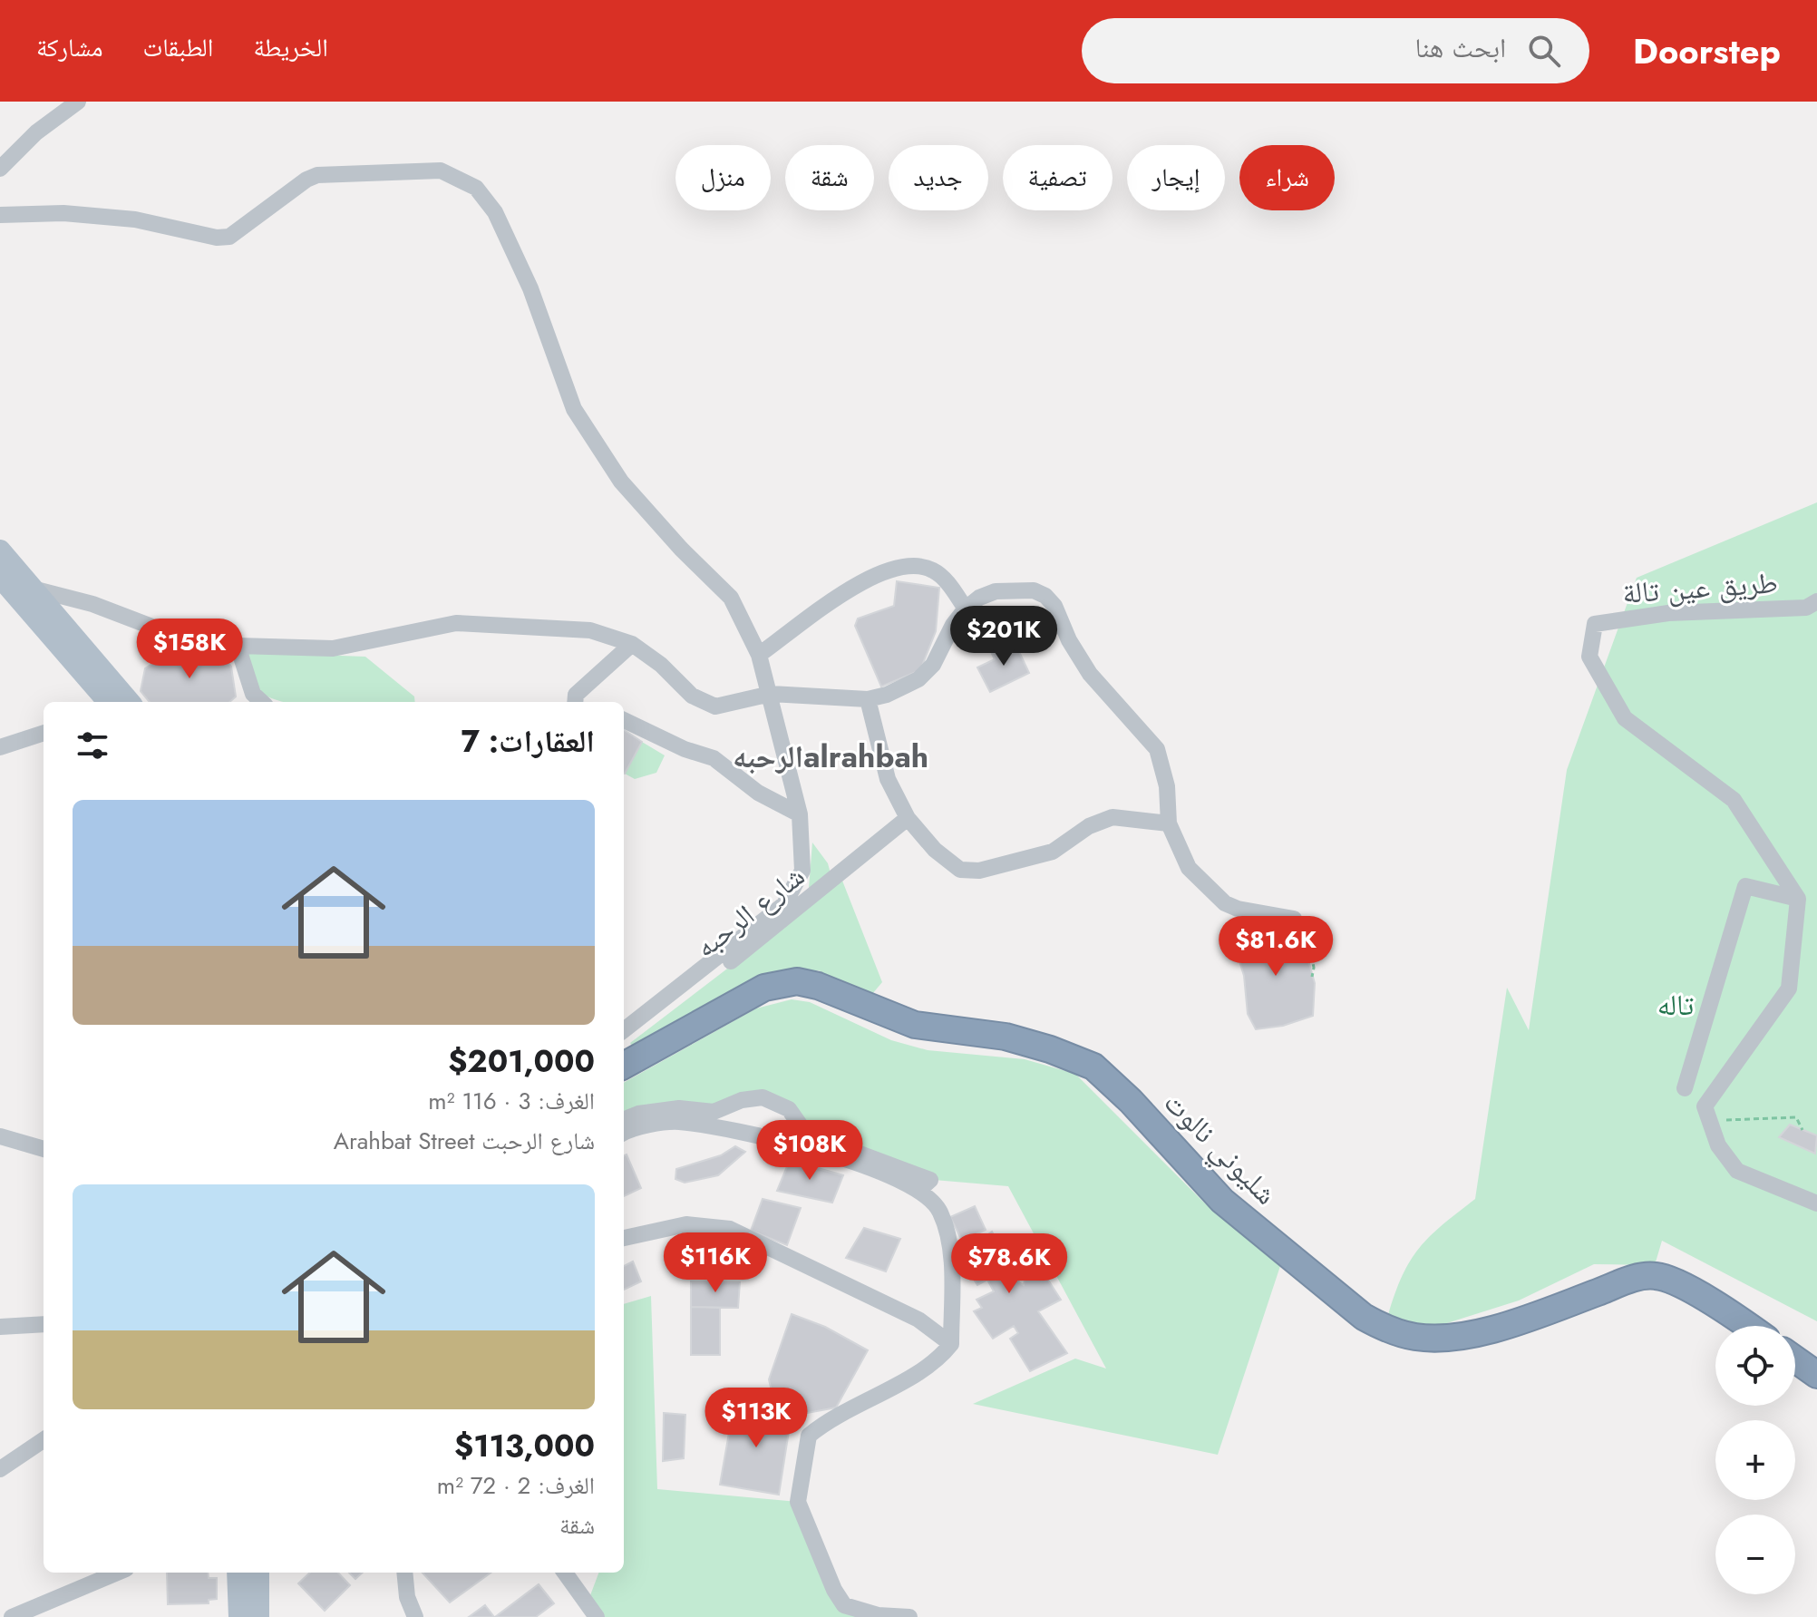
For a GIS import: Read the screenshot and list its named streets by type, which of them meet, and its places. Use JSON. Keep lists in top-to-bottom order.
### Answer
{
  "streets": {
    "highway": ["شليوني نالوت"],
    "street": ["طريق عين تالة", "شارع الرحبه"]
  },
  "districts": ["الرحبهalrahbah"],
  "parks": ["تاله"],
  "page": {
    "header": "Doorstep",
    "search": "ابحث هنا",
    "nav": ["الخريطة", "الطبقات", "مشاركة"],
    "chip": [
      "شراء",
      "إيجار",
      "تصفية",
      "جديد",
      "شقة",
      "منزل"
    ],
    "price": [
      "$201K",
      "$158K",
      "$81.6K",
      "$108K",
      "$116K",
      "$78.6K",
      "$113K"
    ],
    "heading": "العقارات: 7",
    "list": [
      {
        "name": "$201,000",
        "note": "الغرف: 3 · 116 m² · شارع الرحبت Arahbat Street"
      },
      {
        "name": "$113,000",
        "note": "الغرف: 2 · 72 m² · شقة"
      }
    ],
    "map_buttons": ["+", "−"]
  }
}
